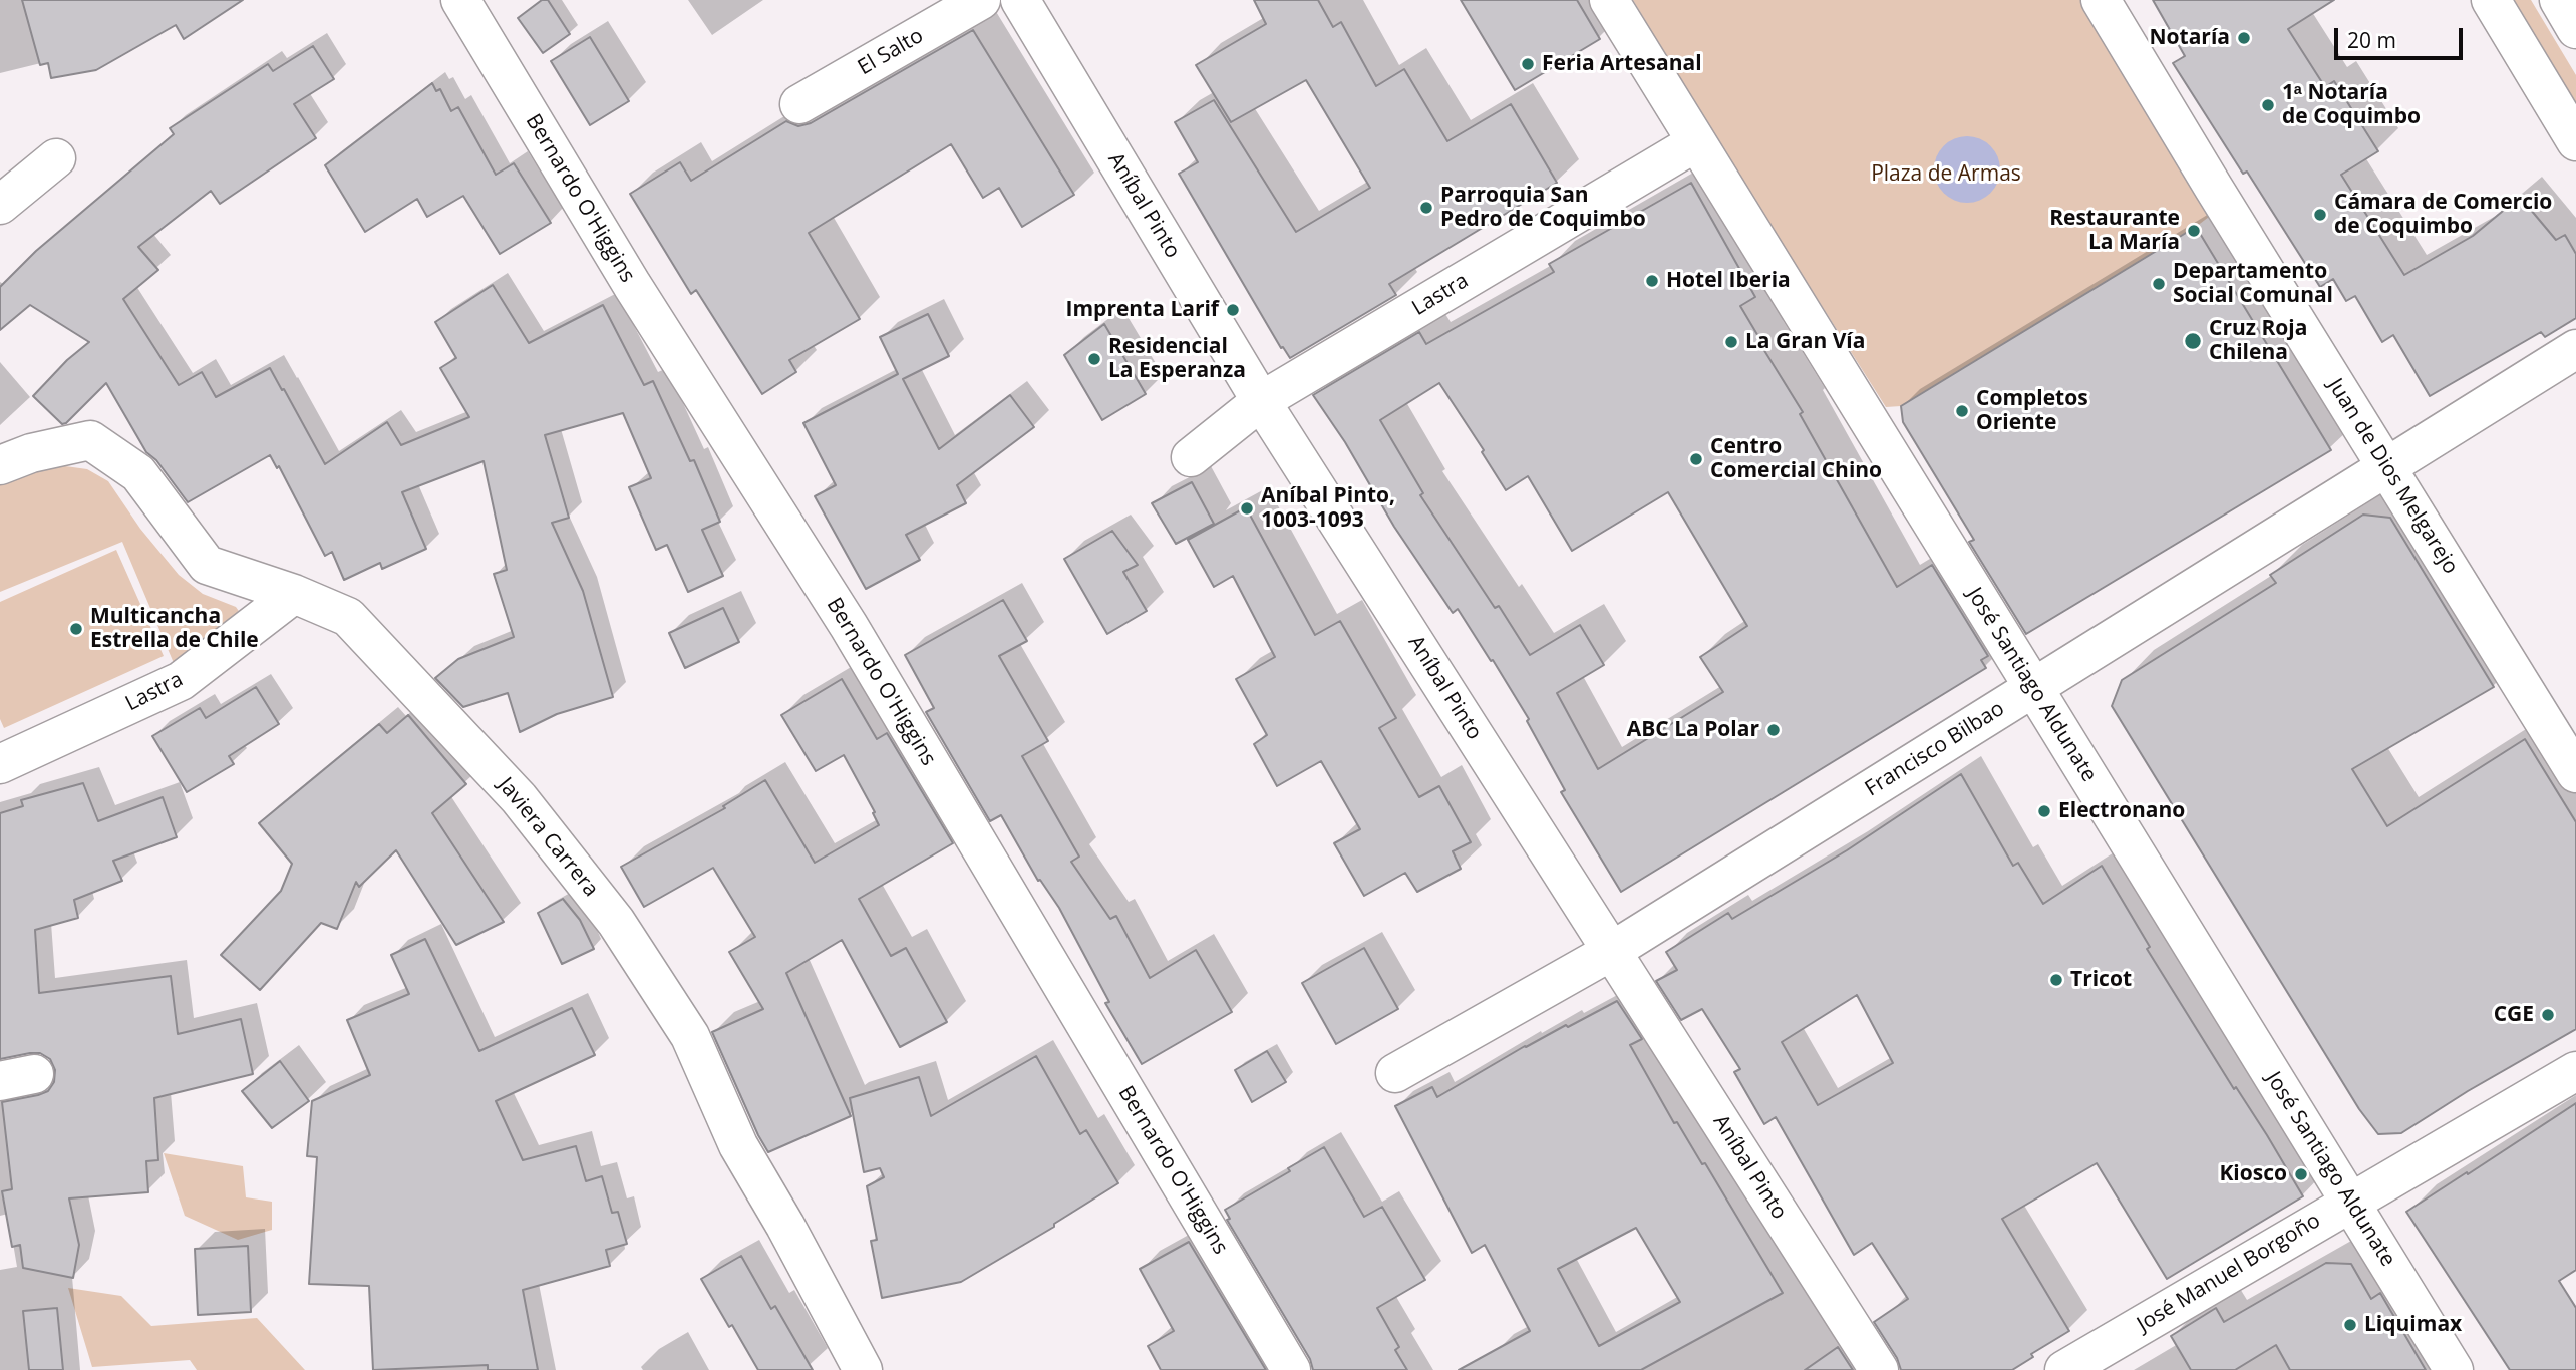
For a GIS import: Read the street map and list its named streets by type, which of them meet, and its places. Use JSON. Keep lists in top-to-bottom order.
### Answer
{
  "streets": {
    "street": [
      "El Salto",
      "Bernardo O'Higgins",
      "Aníbal Pinto",
      "Lastra",
      "Juan de Dios Melgarejo",
      "José Santiago Aldunate",
      "Francisco Bilbao",
      "Javiera Carrera",
      "José Manuel Borgoño"
    ]
  },
  "crossings": [
    ["Aníbal Pinto", "Lastra"],
    ["Aníbal Pinto", "Francisco Bilbao"],
    ["Lastra", "José Santiago Aldunate"],
    ["Lastra", "Javiera Carrera"],
    ["Juan de Dios Melgarejo", "Francisco Bilbao"],
    ["José Santiago Aldunate", "Francisco Bilbao"],
    ["José Santiago Aldunate", "José Manuel Borgoño"]
  ],
  "parks": ["Plaza de Armas"],
  "places": [
    "Notaría",
    "Feria Artesanal",
    "1ᵃ Notaría de Coquimbo",
    "Parroquia San Pedro de Coquimbo",
    "Cámara de Comercio de Coquimbo",
    "Restaurante La María",
    "Hotel Iberia",
    "Departamento Social Comunal",
    "Imprenta Larif",
    "Cruz Roja Chilena",
    "La Gran Vía",
    "Residencial La Esperanza",
    "Completos Oriente",
    "Centro Comercial Chino",
    "Aníbal Pinto, 1003-1093",
    "Multicancha Estrella de Chile",
    "ABC La Polar",
    "Electronano",
    "Tricot",
    "CGE",
    "Kiosco",
    "Liquimax"
  ],
  "scale_bar": "20 m"
}
